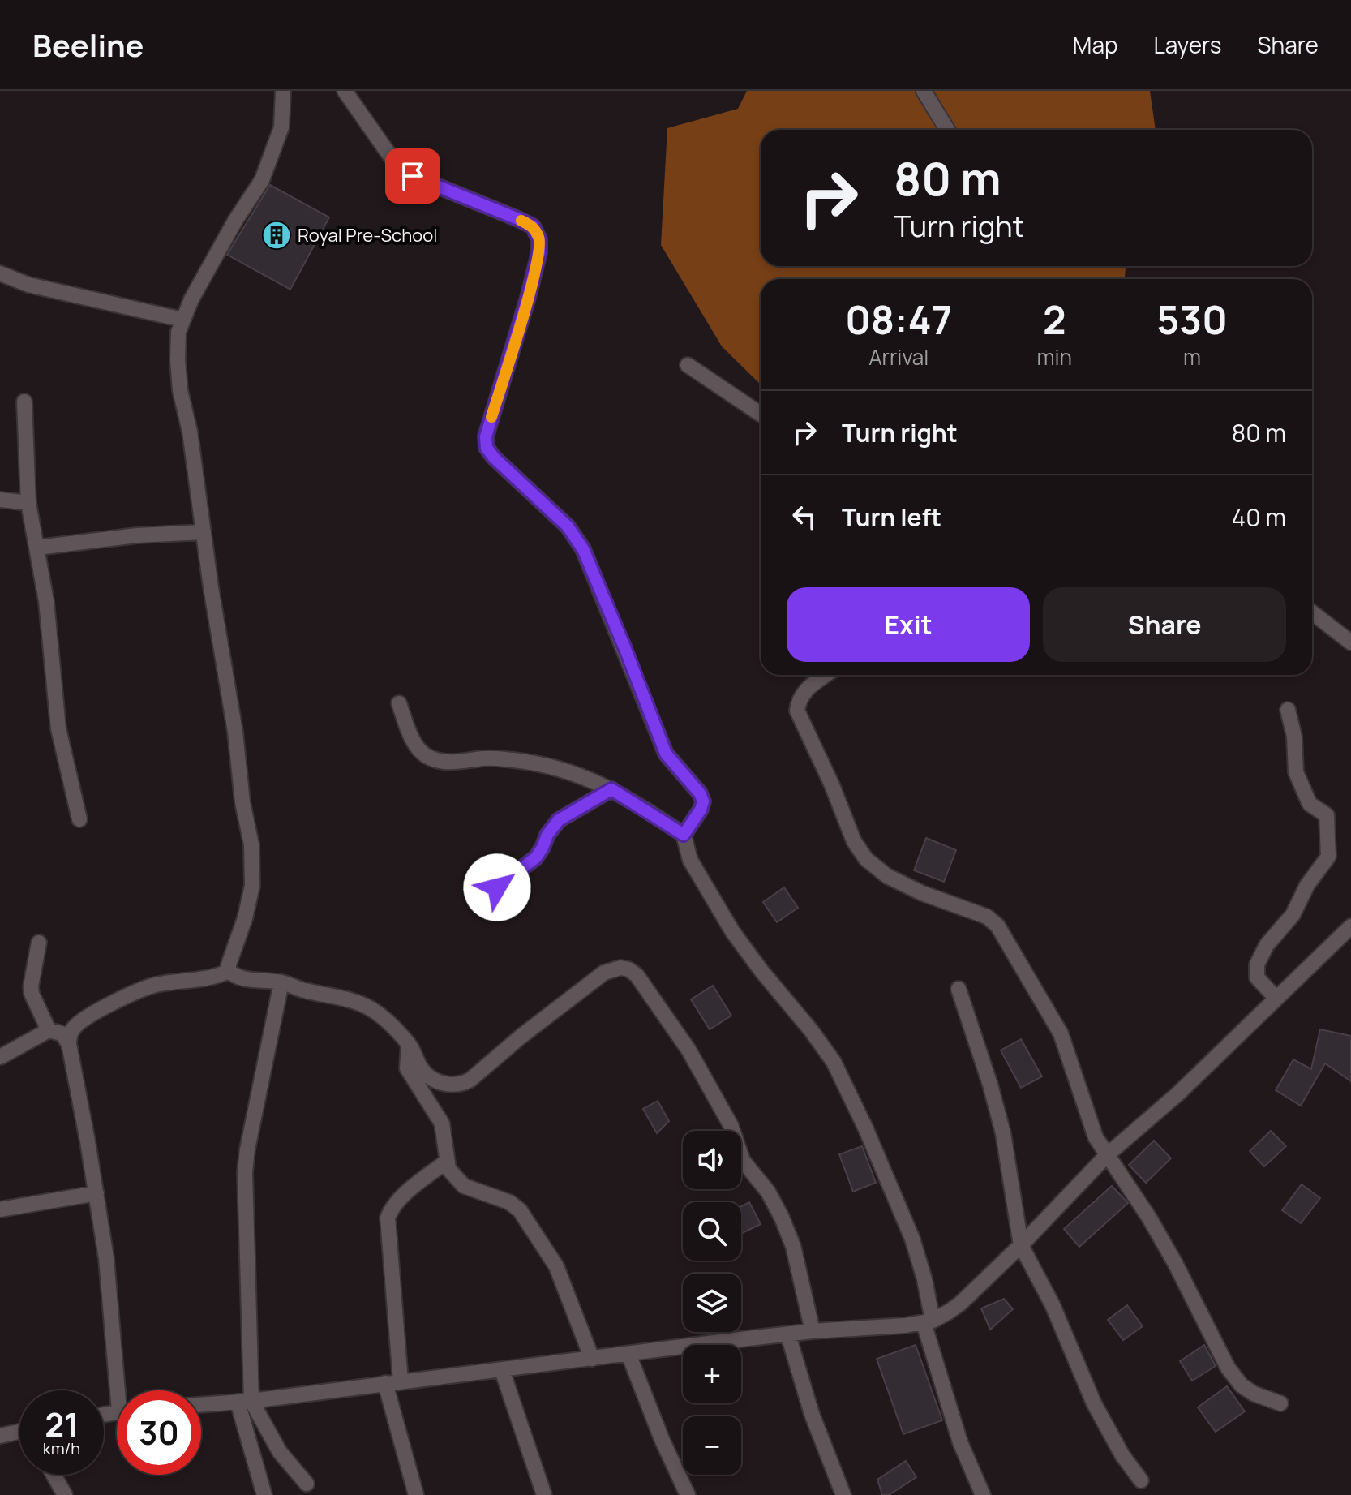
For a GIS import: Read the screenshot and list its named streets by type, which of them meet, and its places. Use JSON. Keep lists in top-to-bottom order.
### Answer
{
  "places": {
    "building": ["Royal Pre-School"]
  },
  "page": {
    "header": "Beeline",
    "nav": ["Map", "Layers", "Share"],
    "turn": ["80 m", "Turn right"],
    "eta": [
      "08:47",
      "Arrival",
      "2",
      "min",
      "530",
      "m"
    ],
    "list": [
      {
        "name": "Turn right",
        "value": "80 m"
      },
      {
        "name": "Turn left",
        "value": "40 m"
      }
    ],
    "buttons": ["Exit", "Share"],
    "map_buttons": ["+", "−"],
    "speed": "21 km/h",
    "limit": "30"
  }
}
